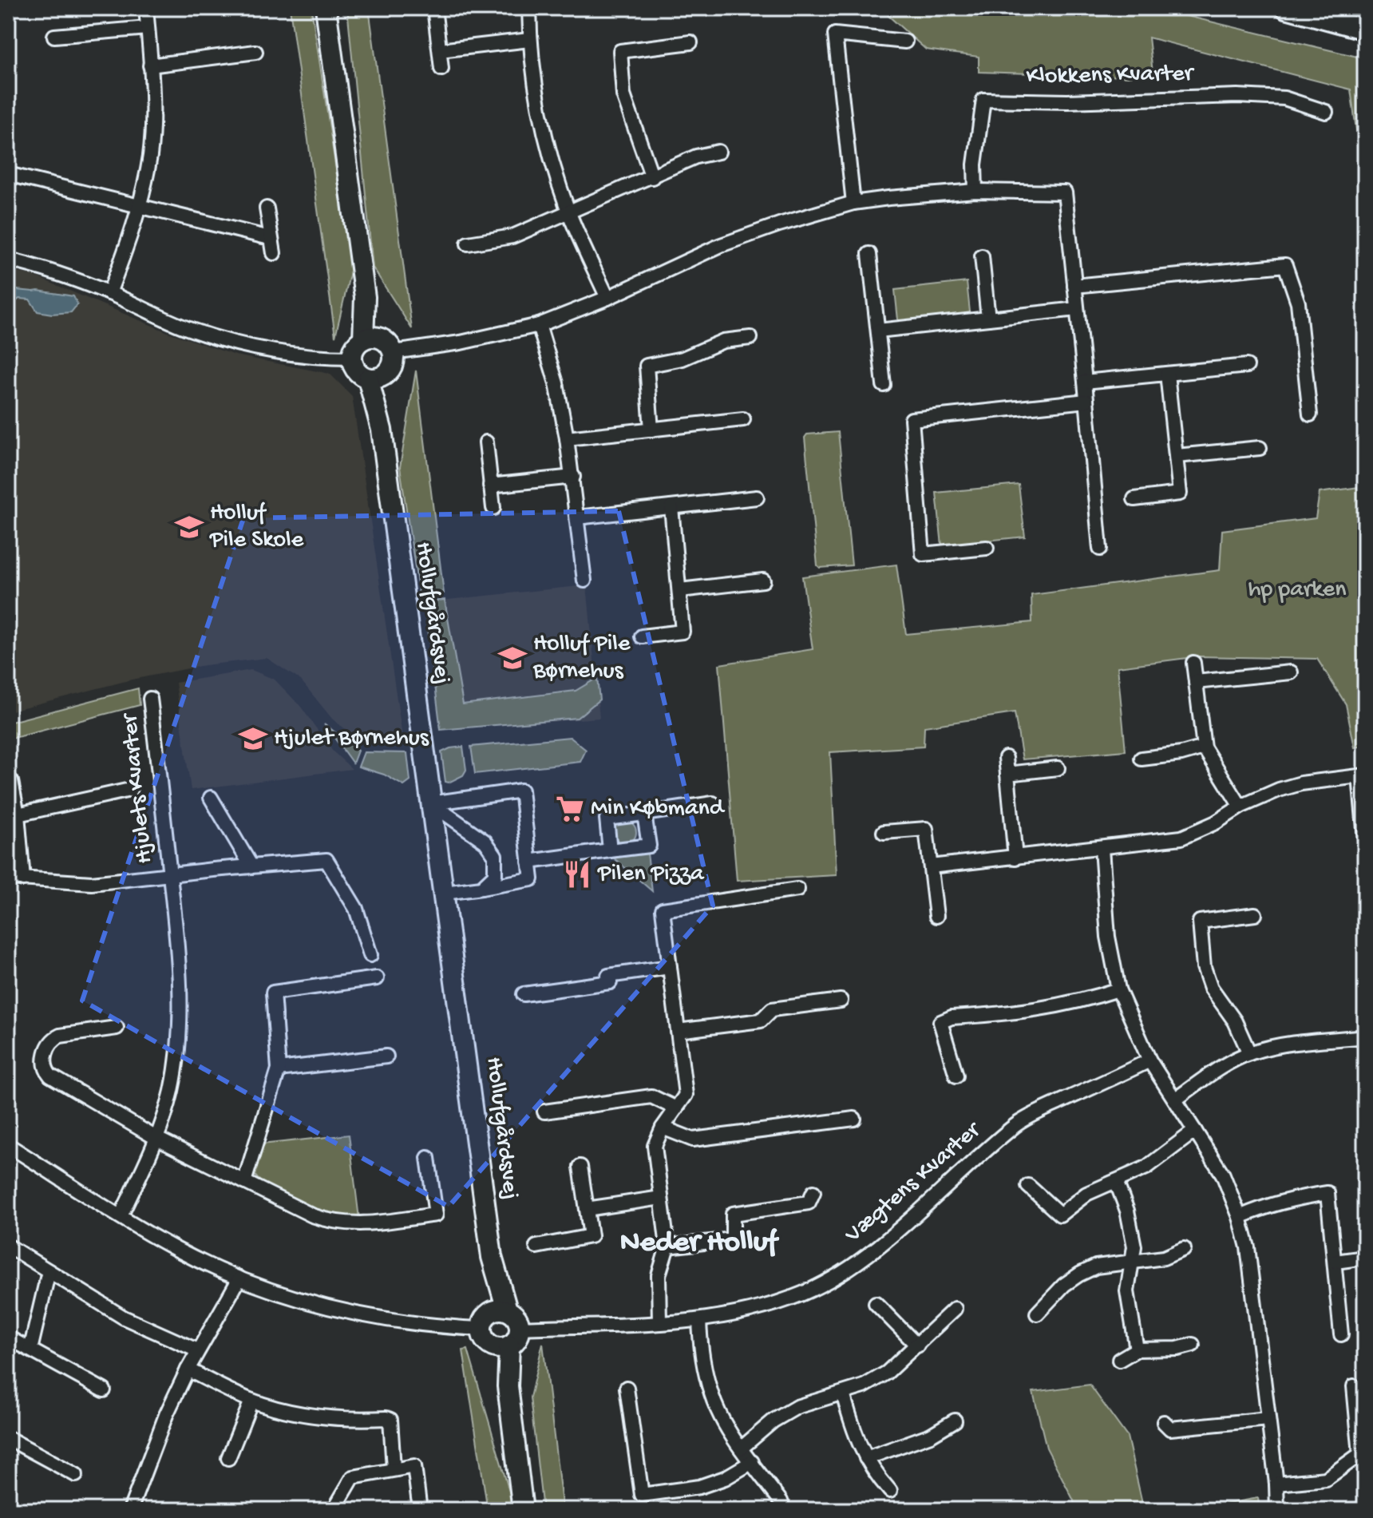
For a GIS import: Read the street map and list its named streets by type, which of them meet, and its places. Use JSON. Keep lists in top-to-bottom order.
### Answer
{
  "streets": {
    "street": [
      "Klokkens Kvarter",
      "Hollufgårdsvej",
      "Hjulets Kvarter",
      "Vægtens Kvarter"
    ]
  },
  "crossings": [
    ["Hollufgårdsvej", "Vægtens Kvarter"]
  ],
  "districts": ["Neder Holluf"],
  "parks": ["hp parken"],
  "places": {
    "school or university": ["Holluf Pile Skole", "Holluf Pile Børnehus", "Hjulet Børnehus"],
    "supermarket": ["Min Købmand"],
    "restaurant": ["Pilen Pizza"]
  }
}
